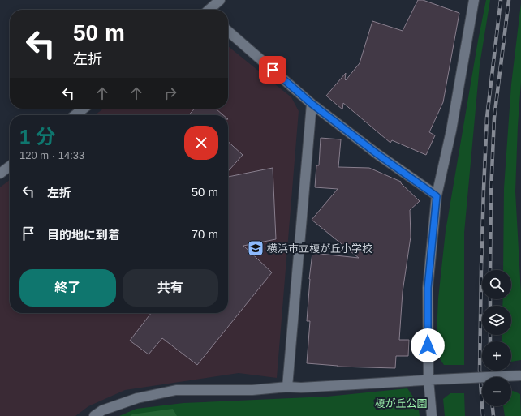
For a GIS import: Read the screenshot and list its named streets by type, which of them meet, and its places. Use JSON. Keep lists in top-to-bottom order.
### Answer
{
  "parks": ["榎が丘公園"],
  "places": {
    "school or university": ["横浜市立榎が丘小学校"]
  },
  "page": {
    "turn": ["50 m", "左折"],
    "heading": ["1 分", "120 m · 14:33"],
    "list": [
      {
        "name": "左折",
        "value": "50 m"
      },
      {
        "name": "目的地に到着",
        "value": "70 m"
      }
    ],
    "buttons": ["終了", "共有"],
    "map_buttons": ["+", "−"]
  }
}
